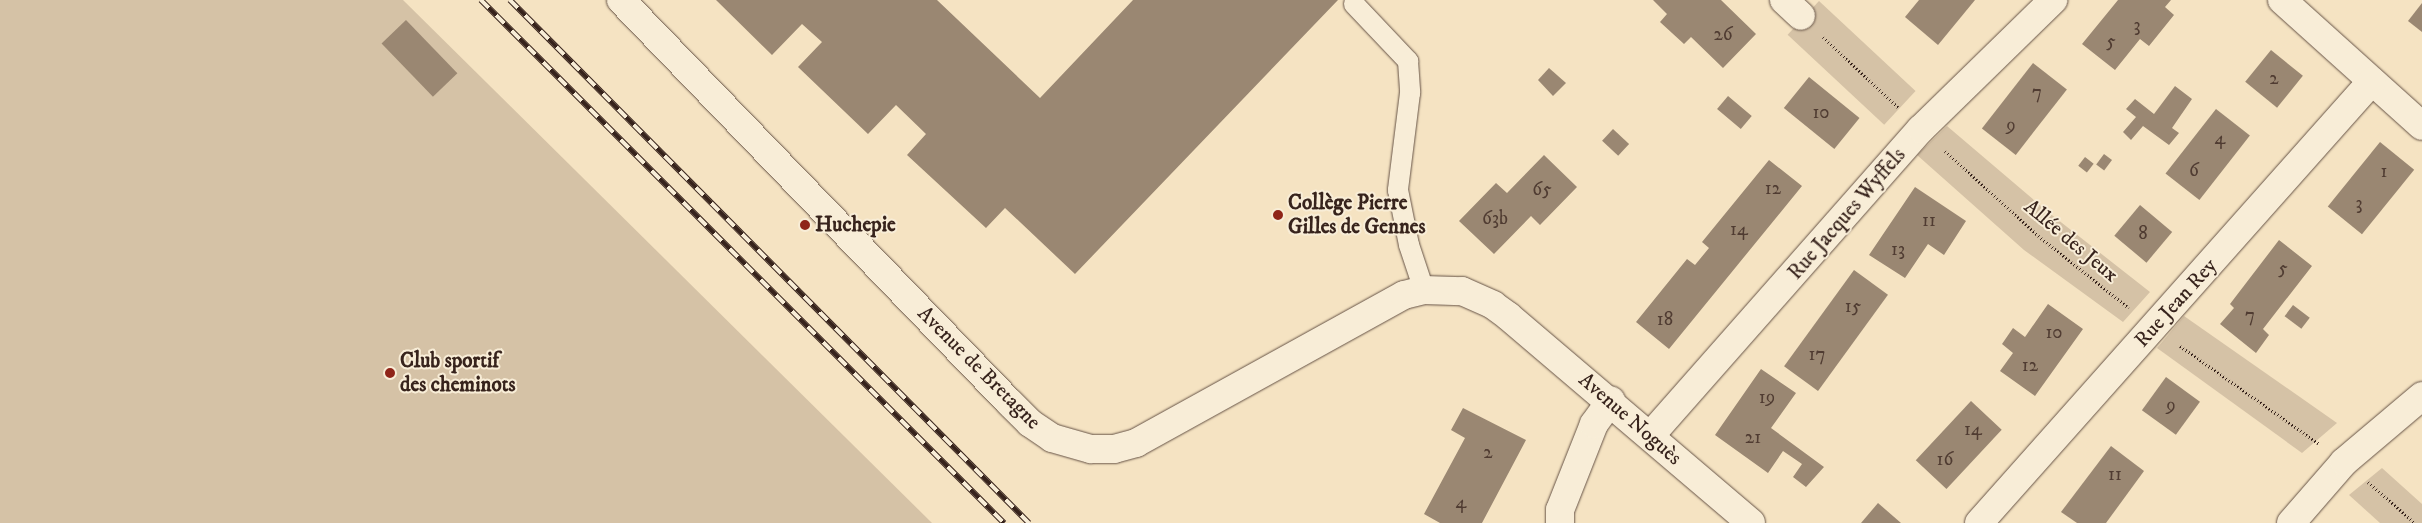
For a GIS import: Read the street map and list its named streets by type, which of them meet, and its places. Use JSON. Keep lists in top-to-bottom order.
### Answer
{
  "streets": {
    "street": [
      "Rue Jacques Wyffels",
      "Rue Jean Rey",
      "Avenue de Bretagne",
      "Avenue Noguès"
    ],
    "path": ["Allée des Jeux"]
  },
  "crossings": [
    ["Rue Jacques Wyffels", "Allée des Jeux"],
    ["Rue Jacques Wyffels", "Avenue Noguès"],
    ["Allée des Jeux", "Rue Jean Rey"],
    ["Avenue de Bretagne", "Avenue Noguès"]
  ],
  "places": ["Collège Pierre Gilles de Gennes", "Huchepie", "Club sportif des cheminots"],
  "house_numbers": [
    "3",
    "26",
    "5",
    "2",
    "7",
    "10",
    "9",
    "4",
    "6",
    "1",
    "12",
    "65",
    "3",
    "63b",
    "11",
    "14",
    "8",
    "13",
    "5",
    "15",
    "7",
    "18",
    "10",
    "17",
    "12",
    "19",
    "9",
    "14",
    "21",
    "2",
    "16",
    "11",
    "4"
  ]
}
